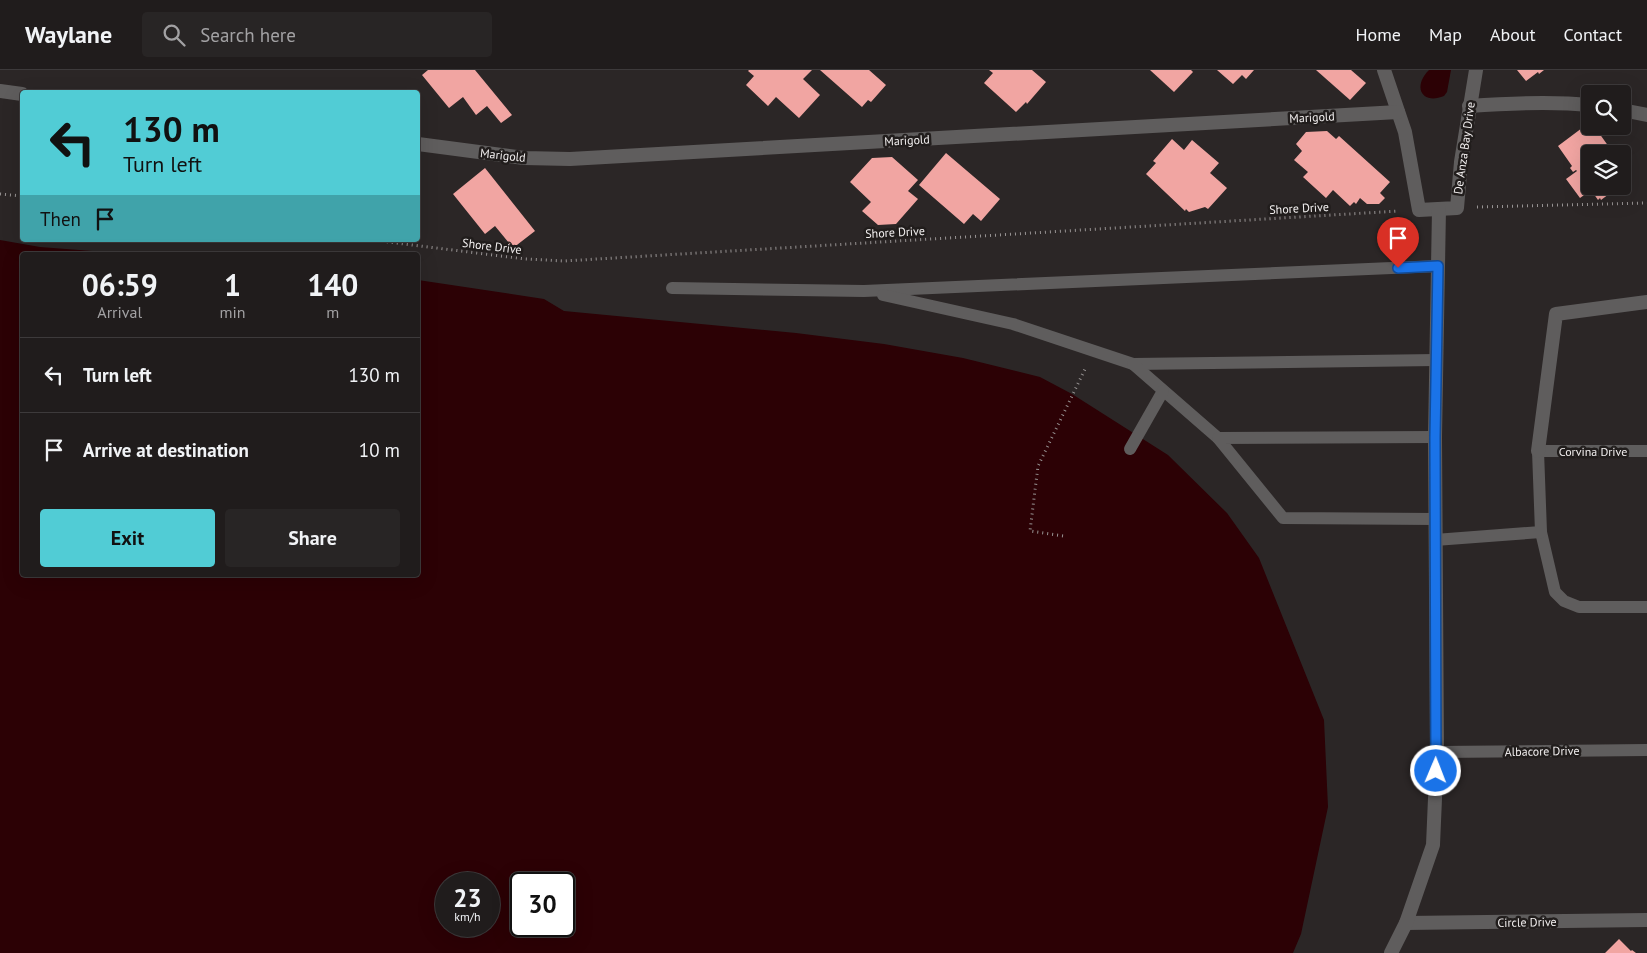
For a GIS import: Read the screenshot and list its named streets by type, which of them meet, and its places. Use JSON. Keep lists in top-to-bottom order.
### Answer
{
  "streets": {
    "street": ["Marigold", "De Anza Bay Drive", "Circle Drive"],
    "lane": ["Corvina Drive", "Albacore Drive"],
    "path": ["Shore Drive"]
  },
  "crossings": [
    ["De Anza Bay Drive", "Shore Drive"]
  ],
  "page": {
    "header": "Waylane",
    "search": "Search here",
    "nav": [
      "Home",
      "Map",
      "About",
      "Contact"
    ],
    "turn": ["130 m", "Turn left"],
    "then": "Then",
    "eta": [
      "06:59",
      "Arrival",
      "1",
      "min",
      "140",
      "m"
    ],
    "list": [
      {
        "name": "Turn left",
        "value": "130 m"
      },
      {
        "name": "Arrive at destination",
        "value": "10 m"
      }
    ],
    "buttons": ["Exit", "Share"],
    "speed": "23 km/h",
    "limit": "30"
  }
}
